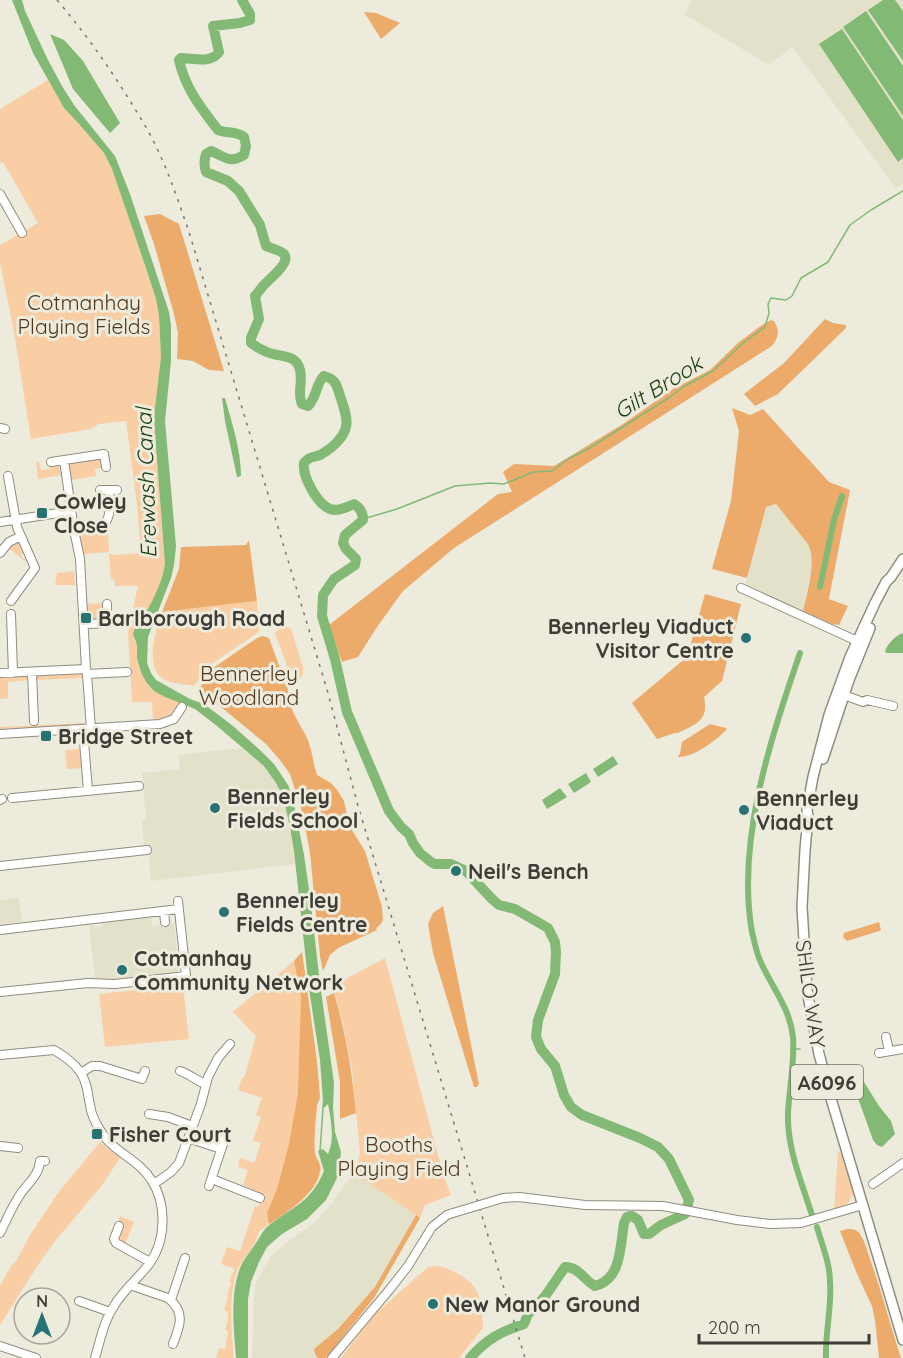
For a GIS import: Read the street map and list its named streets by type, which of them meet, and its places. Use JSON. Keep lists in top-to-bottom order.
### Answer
{
  "streets": {
    "main road": ["SHILO WAY", "A6096"]
  },
  "water": ["Gilt Brook", "Erewash Canal"],
  "parks": ["Cotmanhay Playing Fields", "Bennerley Woodland", "Booths Playing Field"],
  "places": {
    "transit": [
      "Cowley Close",
      "Barlborough Road",
      "Bridge Street",
      "Fisher Court"
    ],
    "other": [
      "Bennerley Viaduct Visitor Centre",
      "Bennerley Fields School",
      "Bennerley Viaduct",
      "Neil's Bench",
      "Bennerley Fields Centre",
      "Cotmanhay Community Network",
      "New Manor Ground"
    ]
  },
  "scale_bar": "200 m",
  "north": "top"
}
